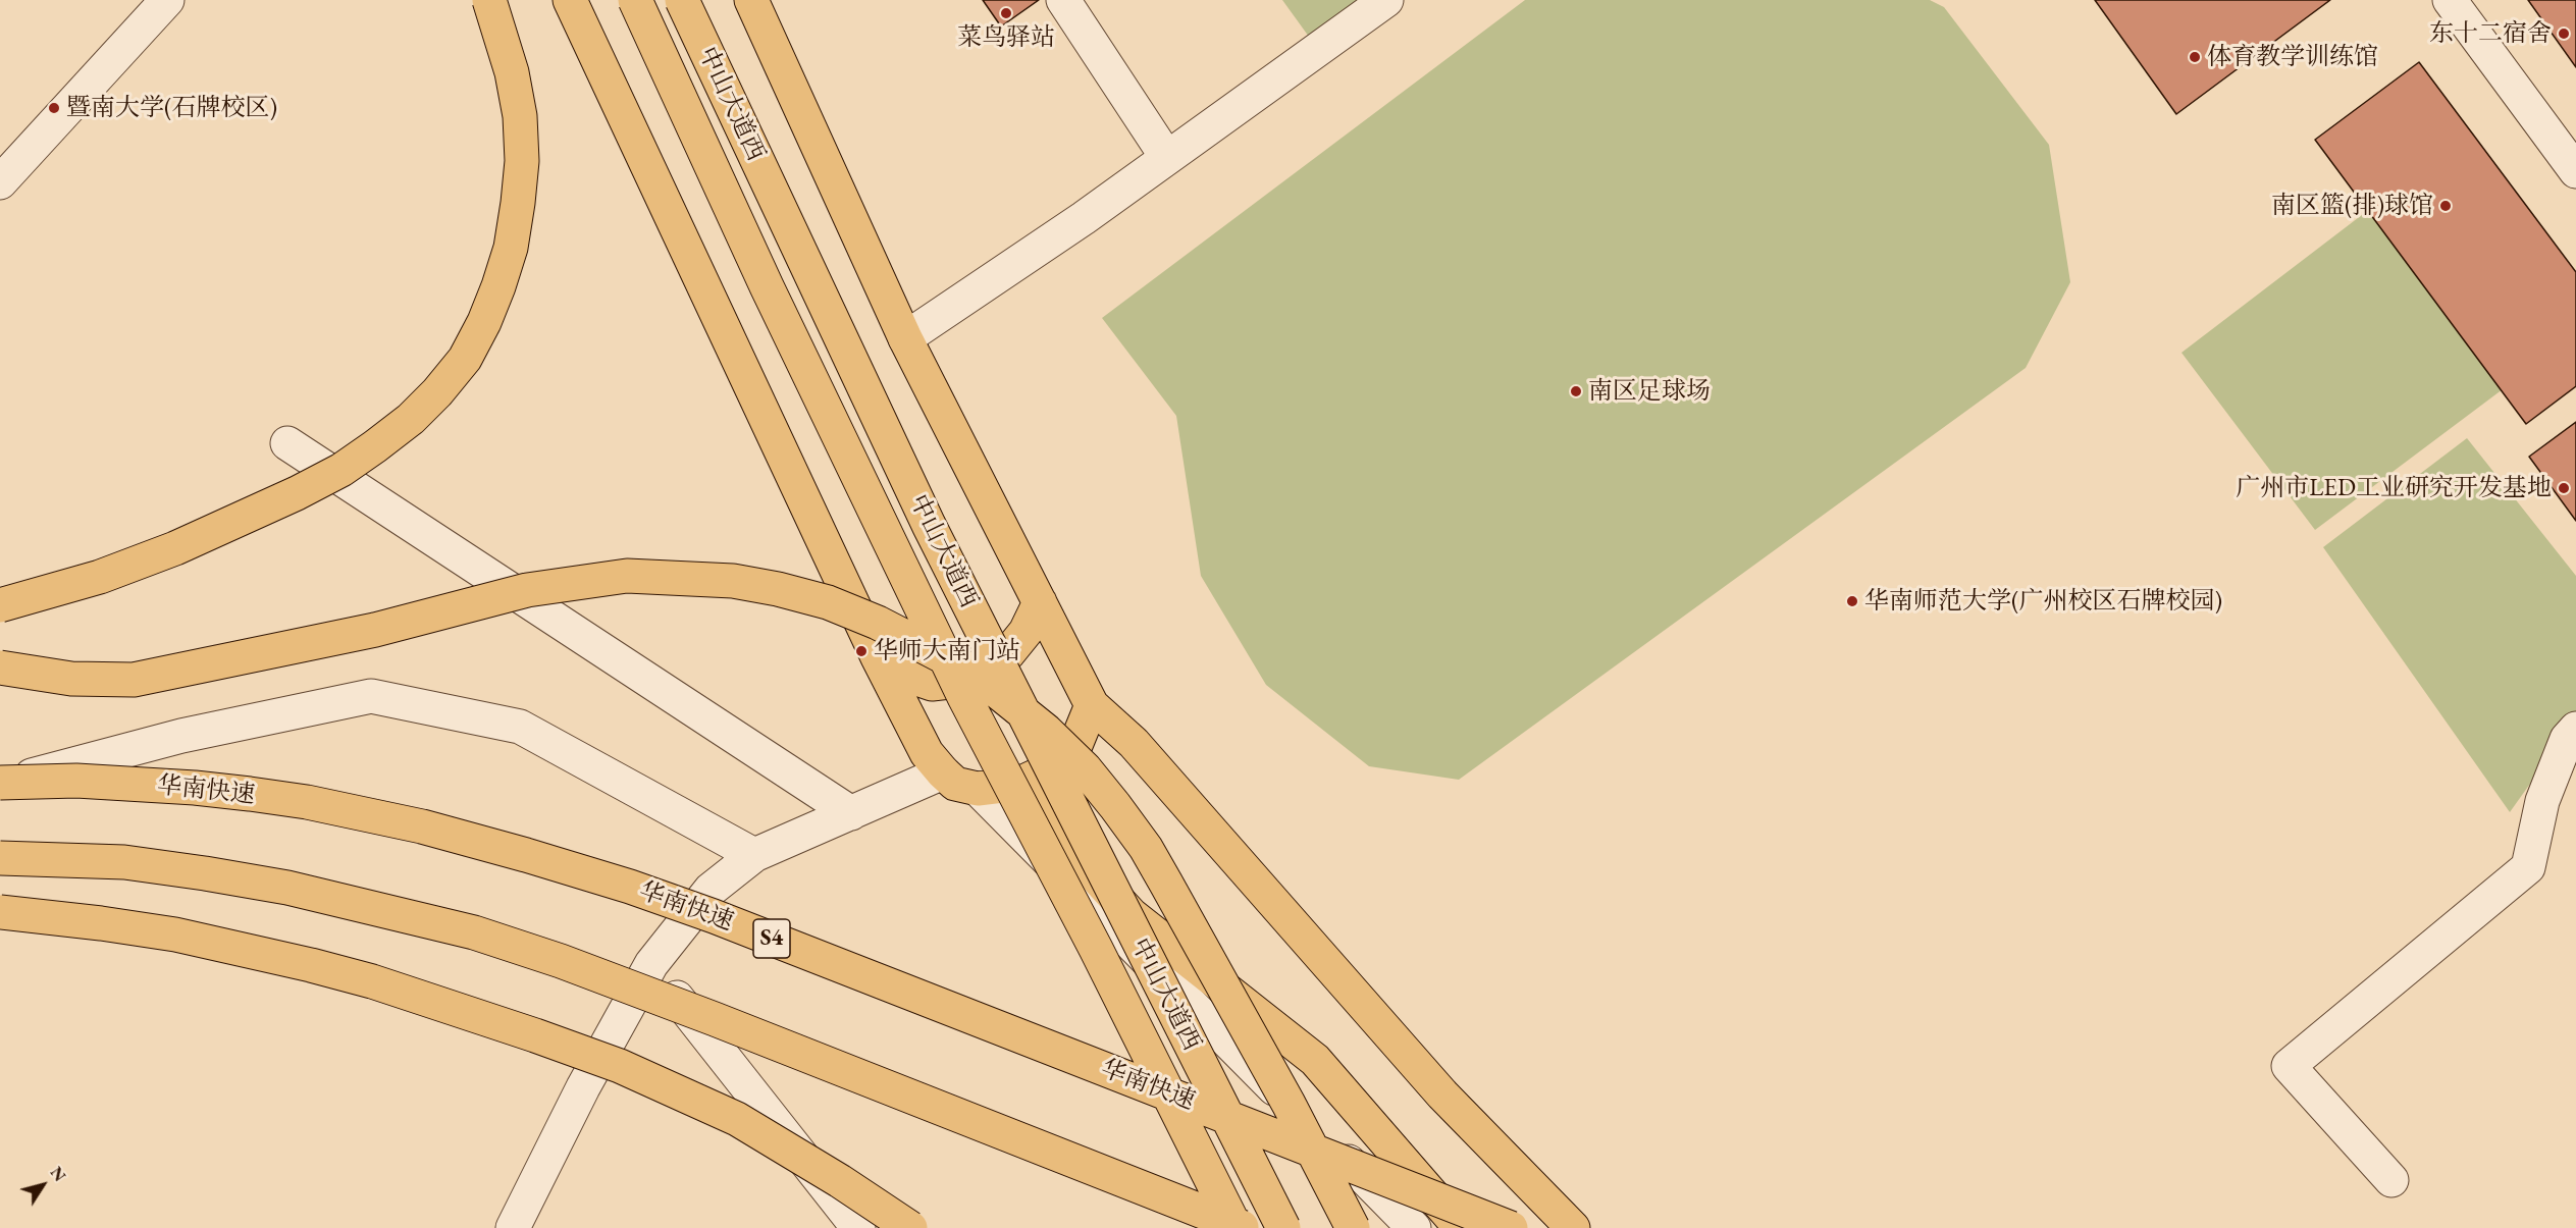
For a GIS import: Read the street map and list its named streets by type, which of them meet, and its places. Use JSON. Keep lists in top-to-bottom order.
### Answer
{
  "streets": {
    "main road": ["中山大道西", "华南快速", "S4"]
  },
  "places": [
    "菜鸟驿站",
    "东十二宿舍",
    "体育教学训练馆",
    "暨南大学(石牌校区)",
    "南区篮(排)球馆",
    "南区足球场",
    "广州市LED工业研究开发基地",
    "华南师范大学(广州校区石牌校园)",
    "华师大南门站"
  ],
  "north": "top right"
}
